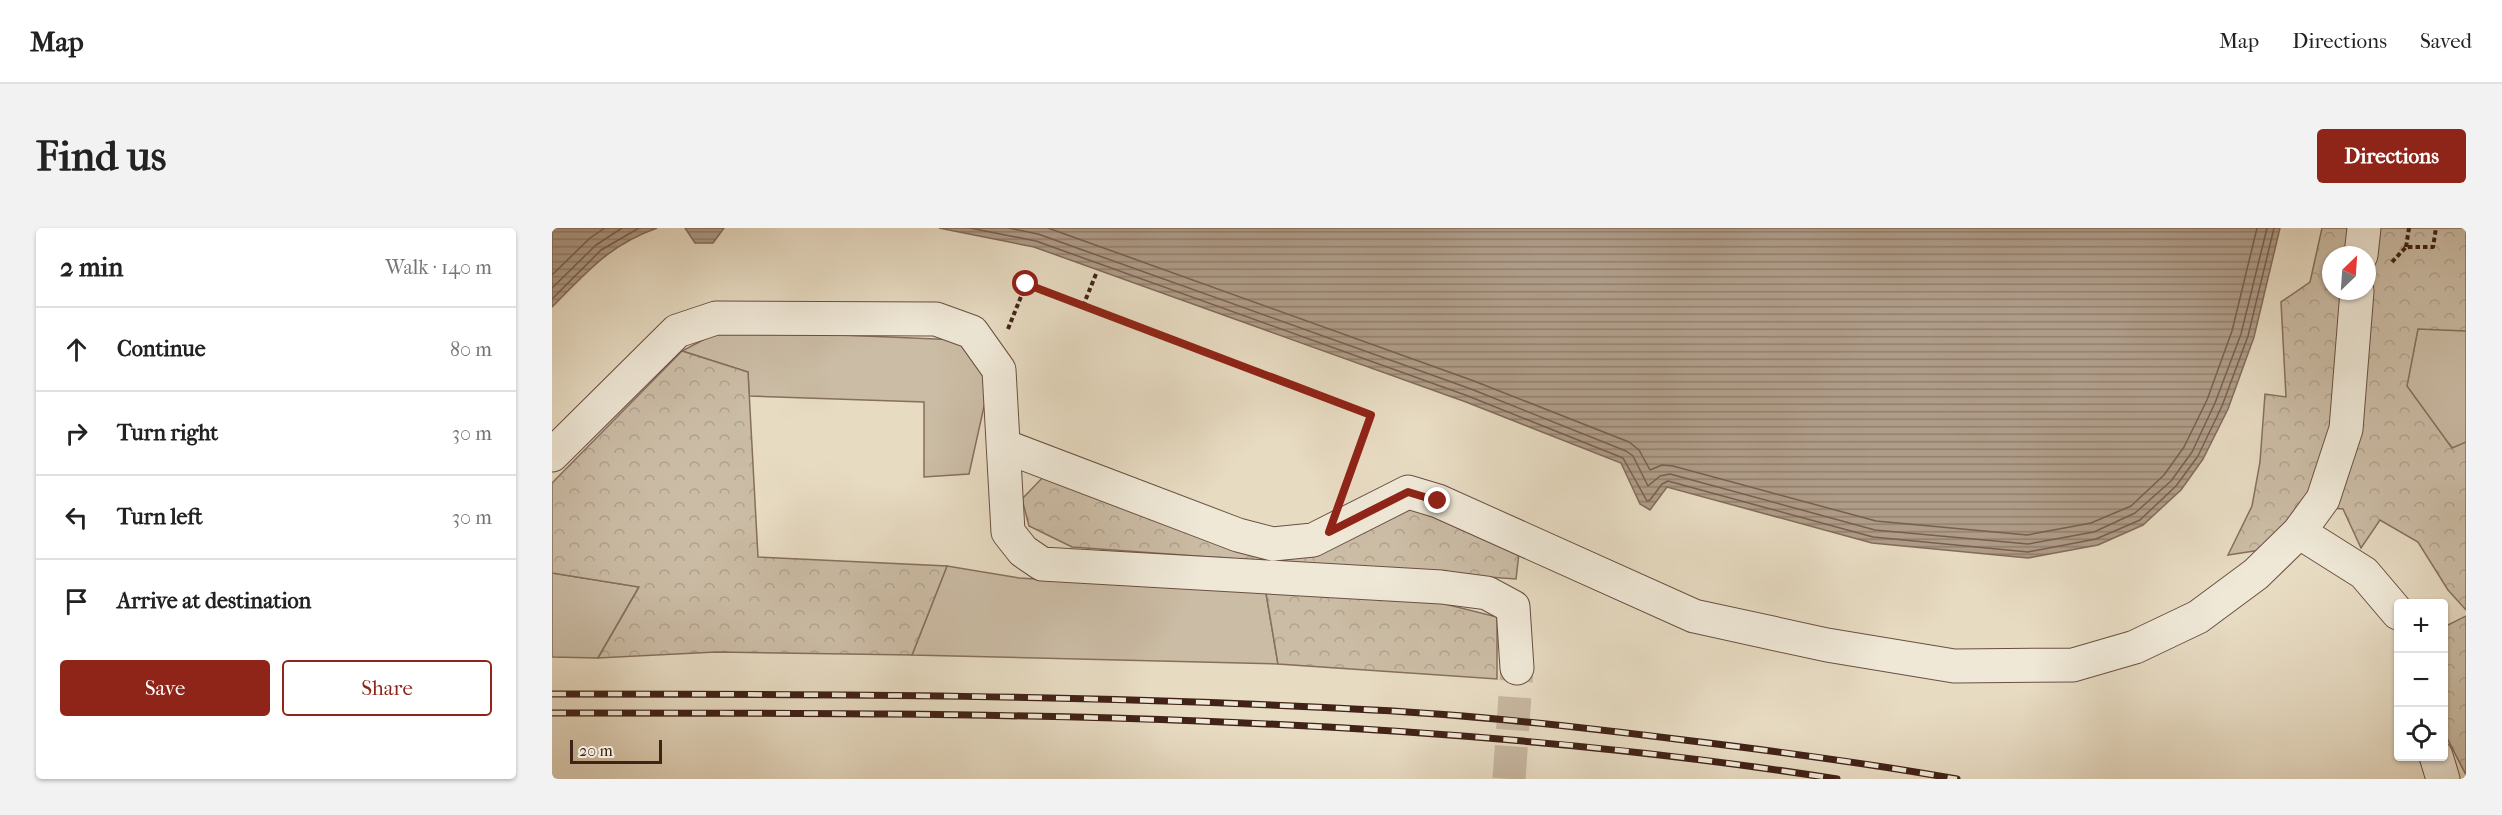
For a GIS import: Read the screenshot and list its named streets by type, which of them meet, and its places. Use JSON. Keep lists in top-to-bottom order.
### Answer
{
  "scale_bar": "20 m",
  "north": "top right",
  "page": {
    "header": "Map",
    "nav": ["Map", "Directions", "Saved"],
    "buttons": [
      "Directions",
      ["Save", "Share"]
    ],
    "title": "Find us",
    "heading": ["2 min", "Walk · 140 m"],
    "list": [
      ["Continue", "80 m"],
      ["Turn right", "30 m"],
      ["Turn left", "30 m"],
      "Arrive at destination"
    ],
    "map_buttons": ["+", "−"],
    "scale": "20 m"
  }
}
